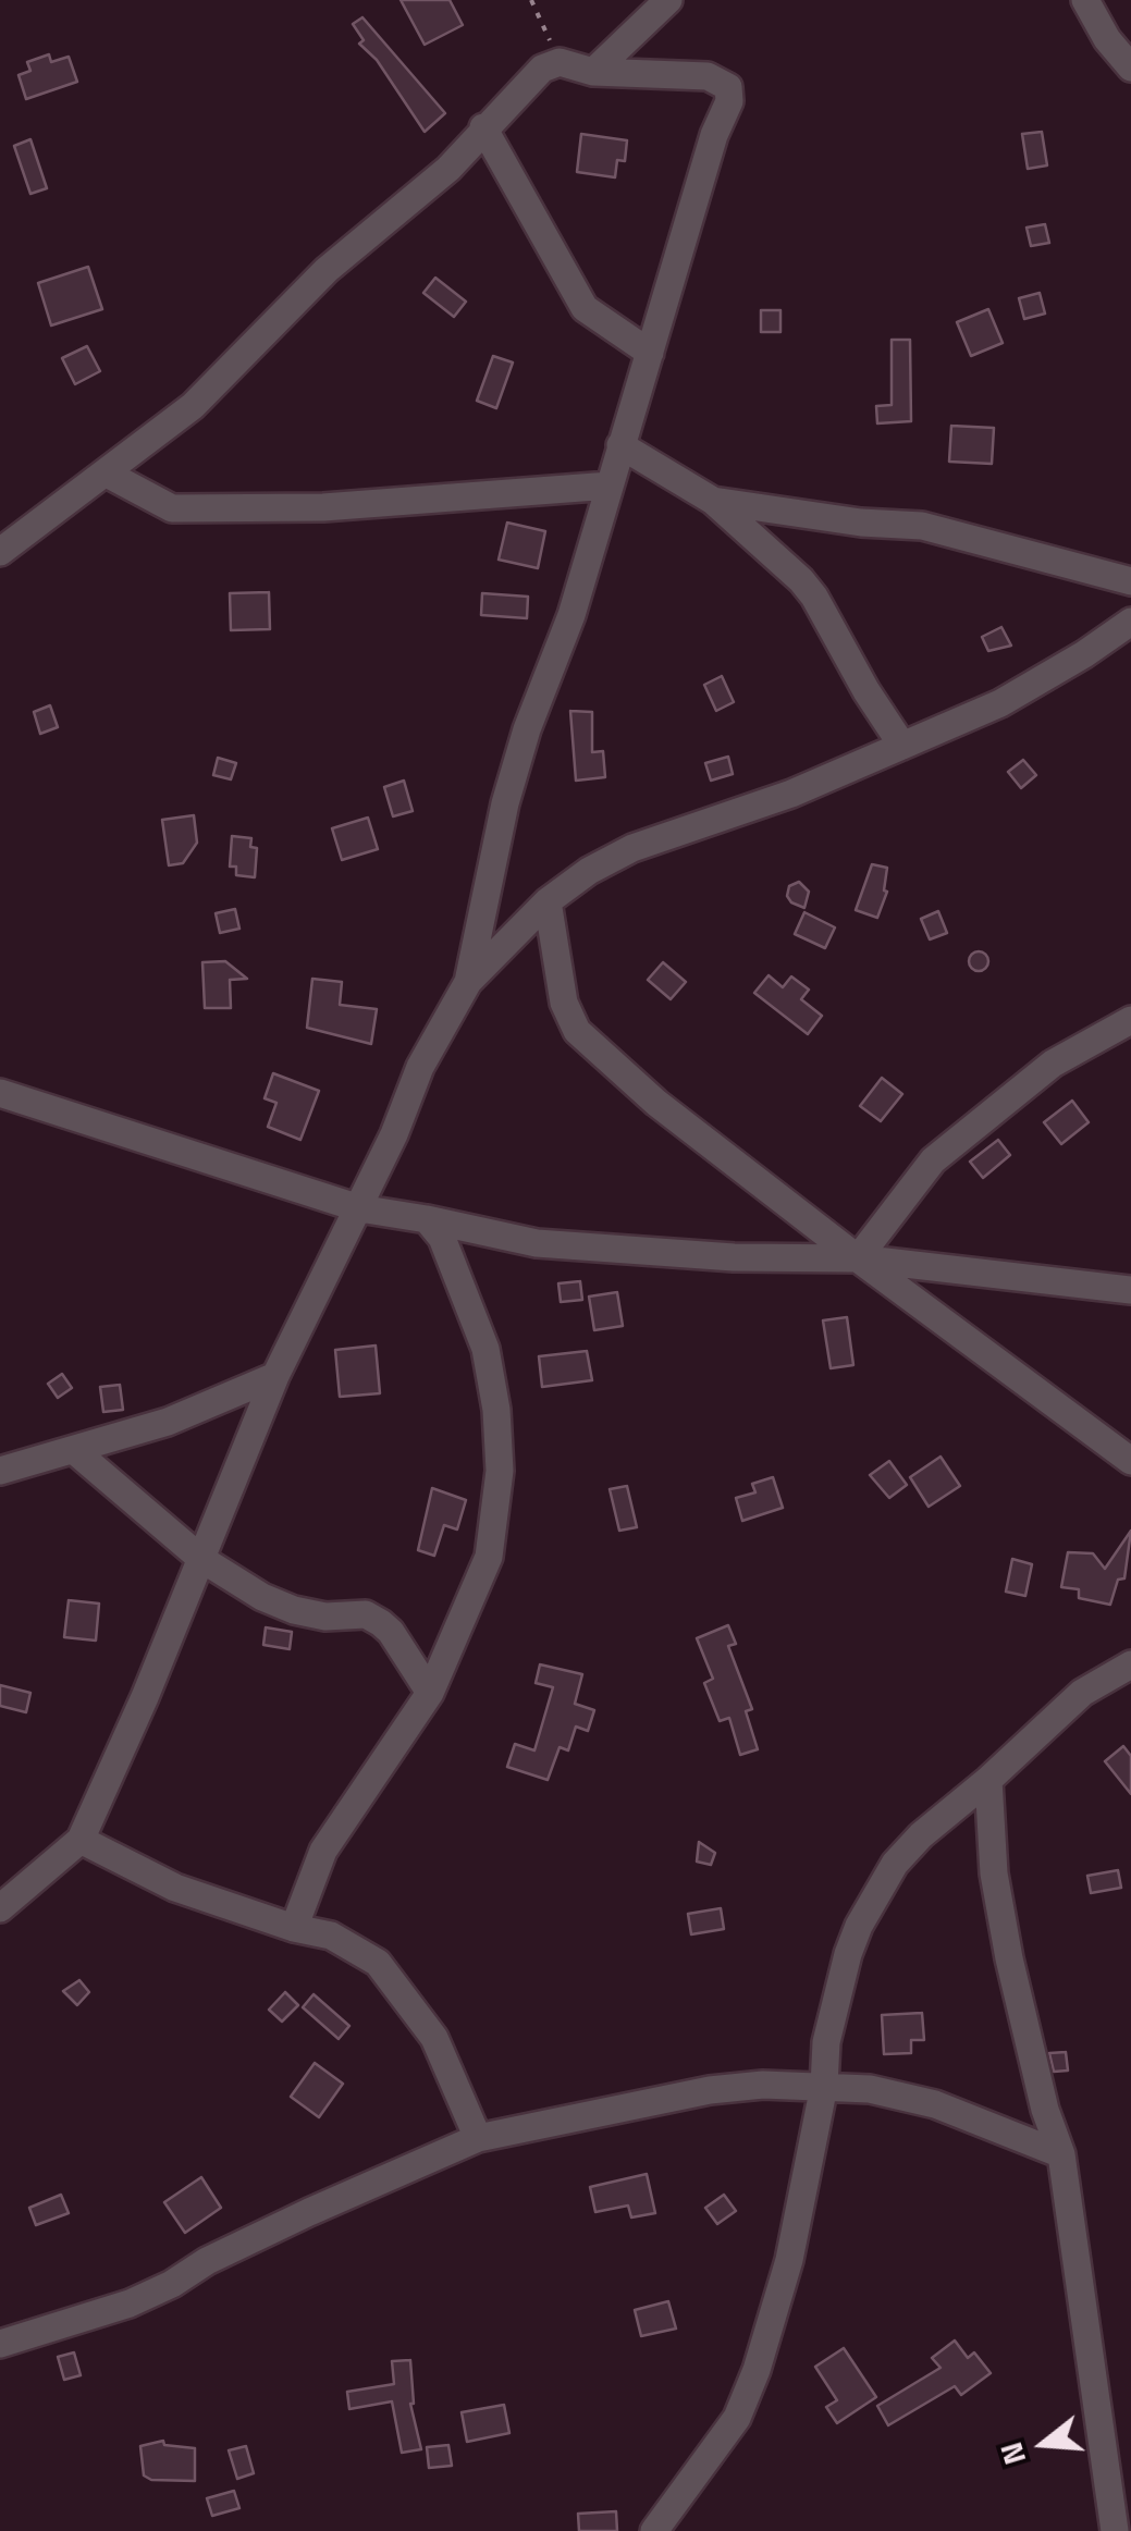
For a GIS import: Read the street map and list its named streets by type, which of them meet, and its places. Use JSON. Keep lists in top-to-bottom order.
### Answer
{
  "north": "left"
}
